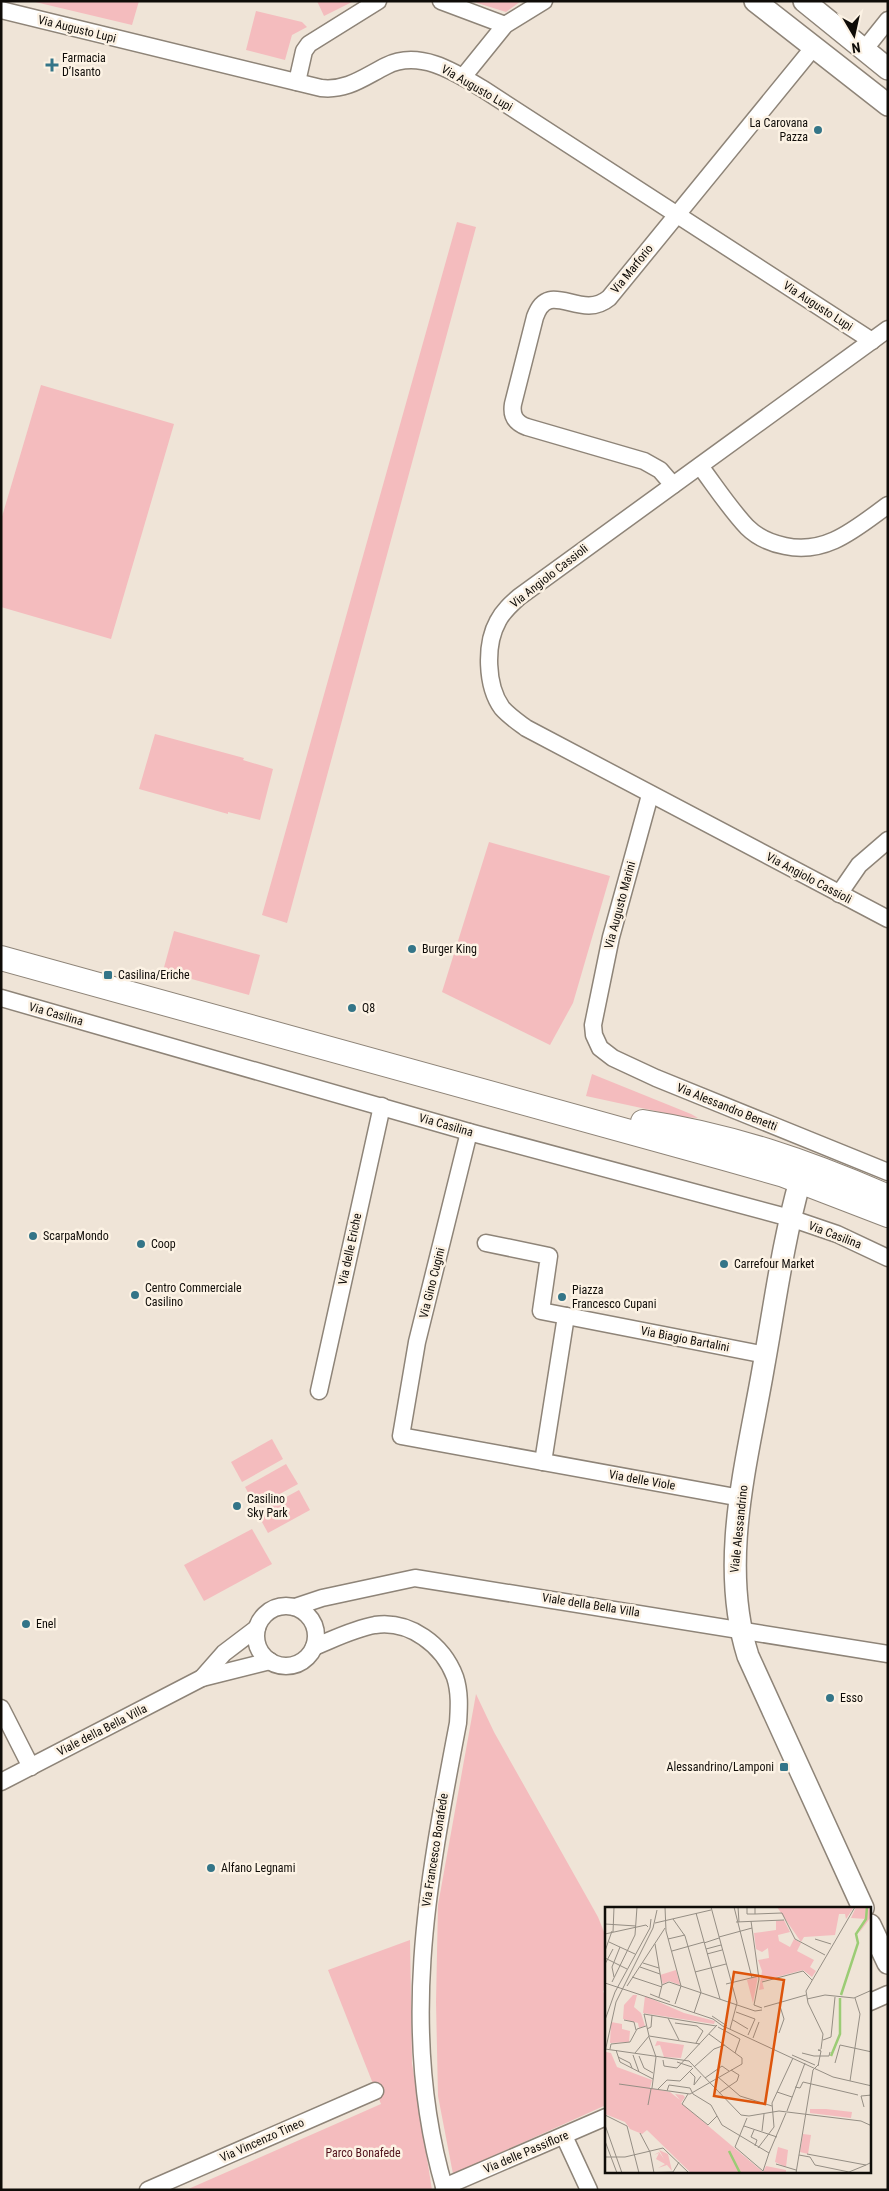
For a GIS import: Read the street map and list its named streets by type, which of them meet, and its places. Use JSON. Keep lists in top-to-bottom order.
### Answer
{
  "streets": {
    "street": [
      "Via Augusto Lupi",
      "Via Marforio",
      "Via Angiolo Cassioli",
      "Via Augusto Marini",
      "Via Casilina",
      "Via Alessandro Benetti",
      "Via delle Eriche",
      "Via Gino Cugini",
      "Via Biagio Bartalini",
      "Via delle Viole",
      "Viale Alessandrino",
      "Viale della Bella Villa",
      "Via Francesco Bonafede",
      "Via Vincenzo Tineo",
      "Via delle Passiflore"
    ]
  },
  "crossings": [
    ["Via Augusto Lupi", "Via Marforio"],
    ["Via Augusto Lupi", "Via Angiolo Cassioli"],
    ["Via Marforio", "Via Angiolo Cassioli"],
    ["Via Angiolo Cassioli", "Via Augusto Marini"],
    ["Via Augusto Marini", "Via Alessandro Benetti"],
    ["Via Casilina", "Via delle Eriche"],
    ["Via Casilina", "Via Gino Cugini"],
    ["Via Casilina", "Viale Alessandrino"],
    ["Via Gino Cugini", "Via delle Viole"],
    ["Via Biagio Bartalini", "Viale Alessandrino"],
    ["Via delle Viole", "Viale Alessandrino"],
    ["Viale Alessandrino", "Viale della Bella Villa"],
    ["Viale della Bella Villa", "Via Francesco Bonafede"],
    ["Via Francesco Bonafede", "Via delle Passiflore"]
  ],
  "parks": ["Parco Bonafede"],
  "places": {
    "health": ["Farmacia D’Isanto"],
    "other": [
      "La Carovana Pazza",
      "Burger King",
      "Q8",
      "ScarpaMondo",
      "Coop",
      "Carrefour Market",
      "Centro Commerciale Casilino",
      "Piazza Francesco Cupani",
      "Casilino Sky Park",
      "Enel",
      "Esso",
      "Alfano Legnami"
    ],
    "transit": ["Casilina/Eriche", "Alessandrino/Lamponi"]
  },
  "north": "bottom"
}
